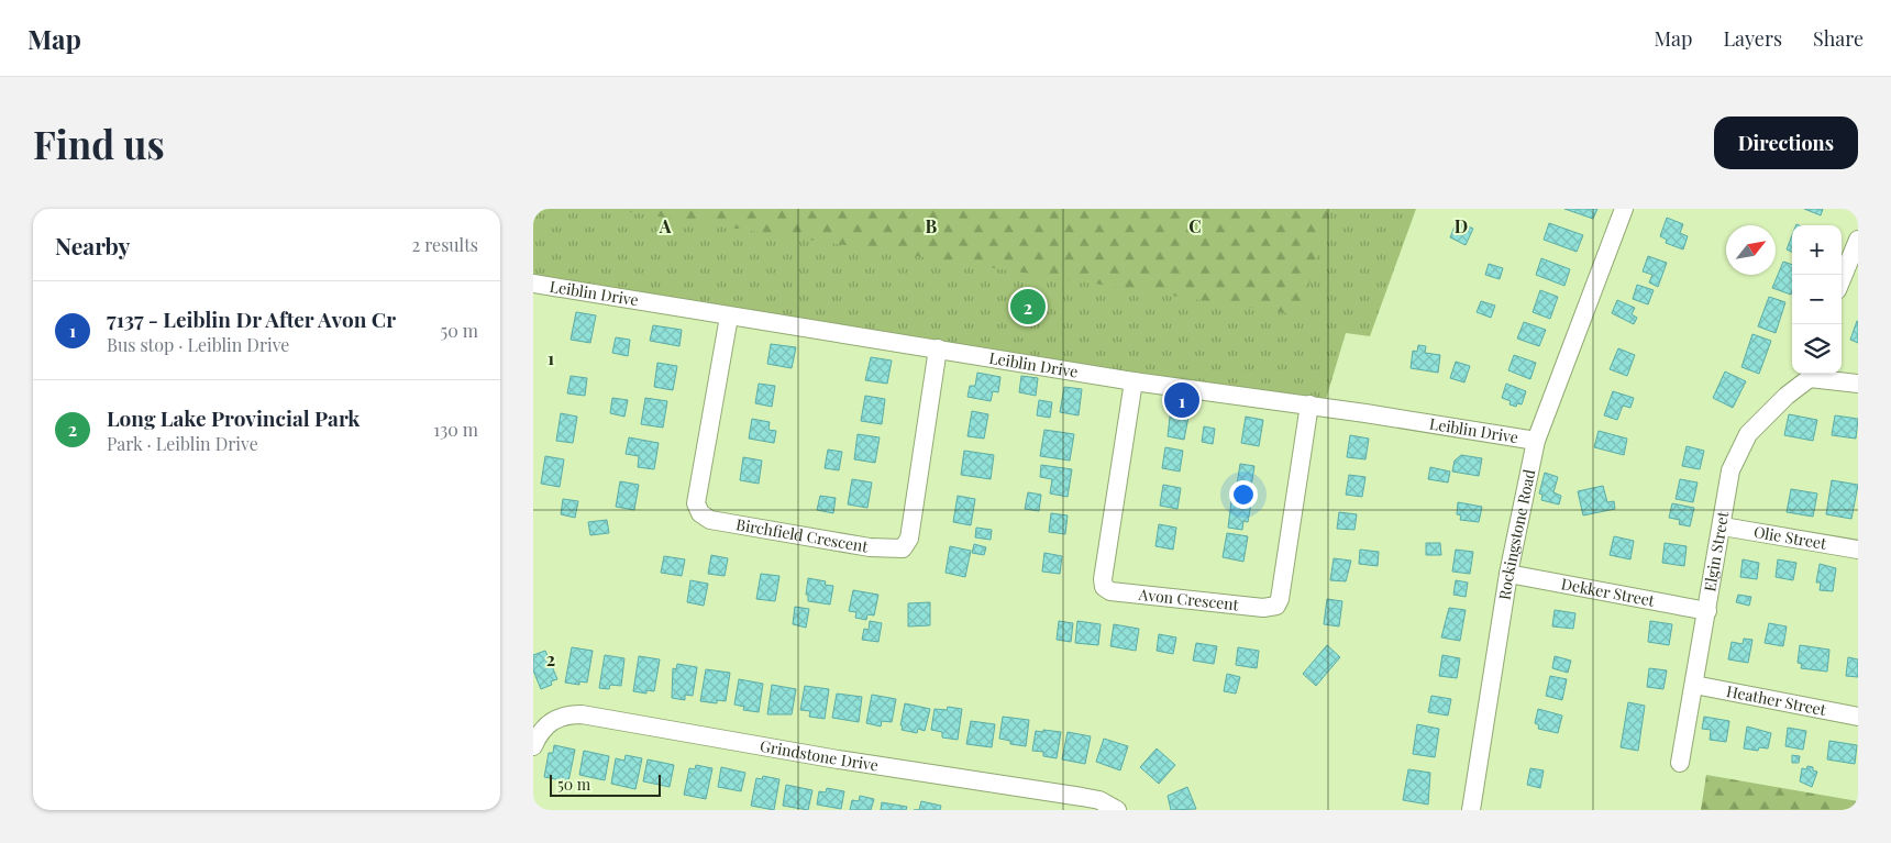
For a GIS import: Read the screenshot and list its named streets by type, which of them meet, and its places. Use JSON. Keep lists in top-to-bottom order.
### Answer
{
  "streets": {
    "street": [
      "Leiblin Drive",
      "Birchfield Crescent",
      "Rockingstone Road",
      "Olie Street",
      "Elgin Street",
      "Dekker Street",
      "Avon Crescent",
      "Heather Street",
      "Grindstone Drive"
    ]
  },
  "crossings": [
    ["Leiblin Drive", "Birchfield Crescent"],
    ["Leiblin Drive", "Rockingstone Road"],
    ["Leiblin Drive", "Avon Crescent"],
    ["Rockingstone Road", "Dekker Street"],
    ["Olie Street", "Elgin Street"],
    ["Elgin Street", "Dekker Street"],
    ["Elgin Street", "Heather Street"]
  ],
  "scale_bar": "50 m",
  "north": "top right",
  "page": {
    "header": "Map",
    "nav": ["Map", "Layers", "Share"],
    "buttons": "Directions",
    "title": "Find us",
    "heading": ["Nearby", "2 results"],
    "map_buttons": ["+", "−"],
    "list": [
      {
        "mark": "1",
        "name": "7137 - Leiblin Dr After Avon Cr",
        "note": "Bus stop · Leiblin Drive",
        "value": "50 m"
      },
      {
        "mark": "2",
        "name": "Long Lake Provincial Park",
        "note": "Park · Leiblin Drive",
        "value": "130 m"
      }
    ],
    "pins": ["2", "1"],
    "scale": "50 m"
  },
  "grid": {
    "columns": [
      "A",
      "B",
      "C",
      "D"
    ],
    "rows": ["1", "2"]
  }
}
